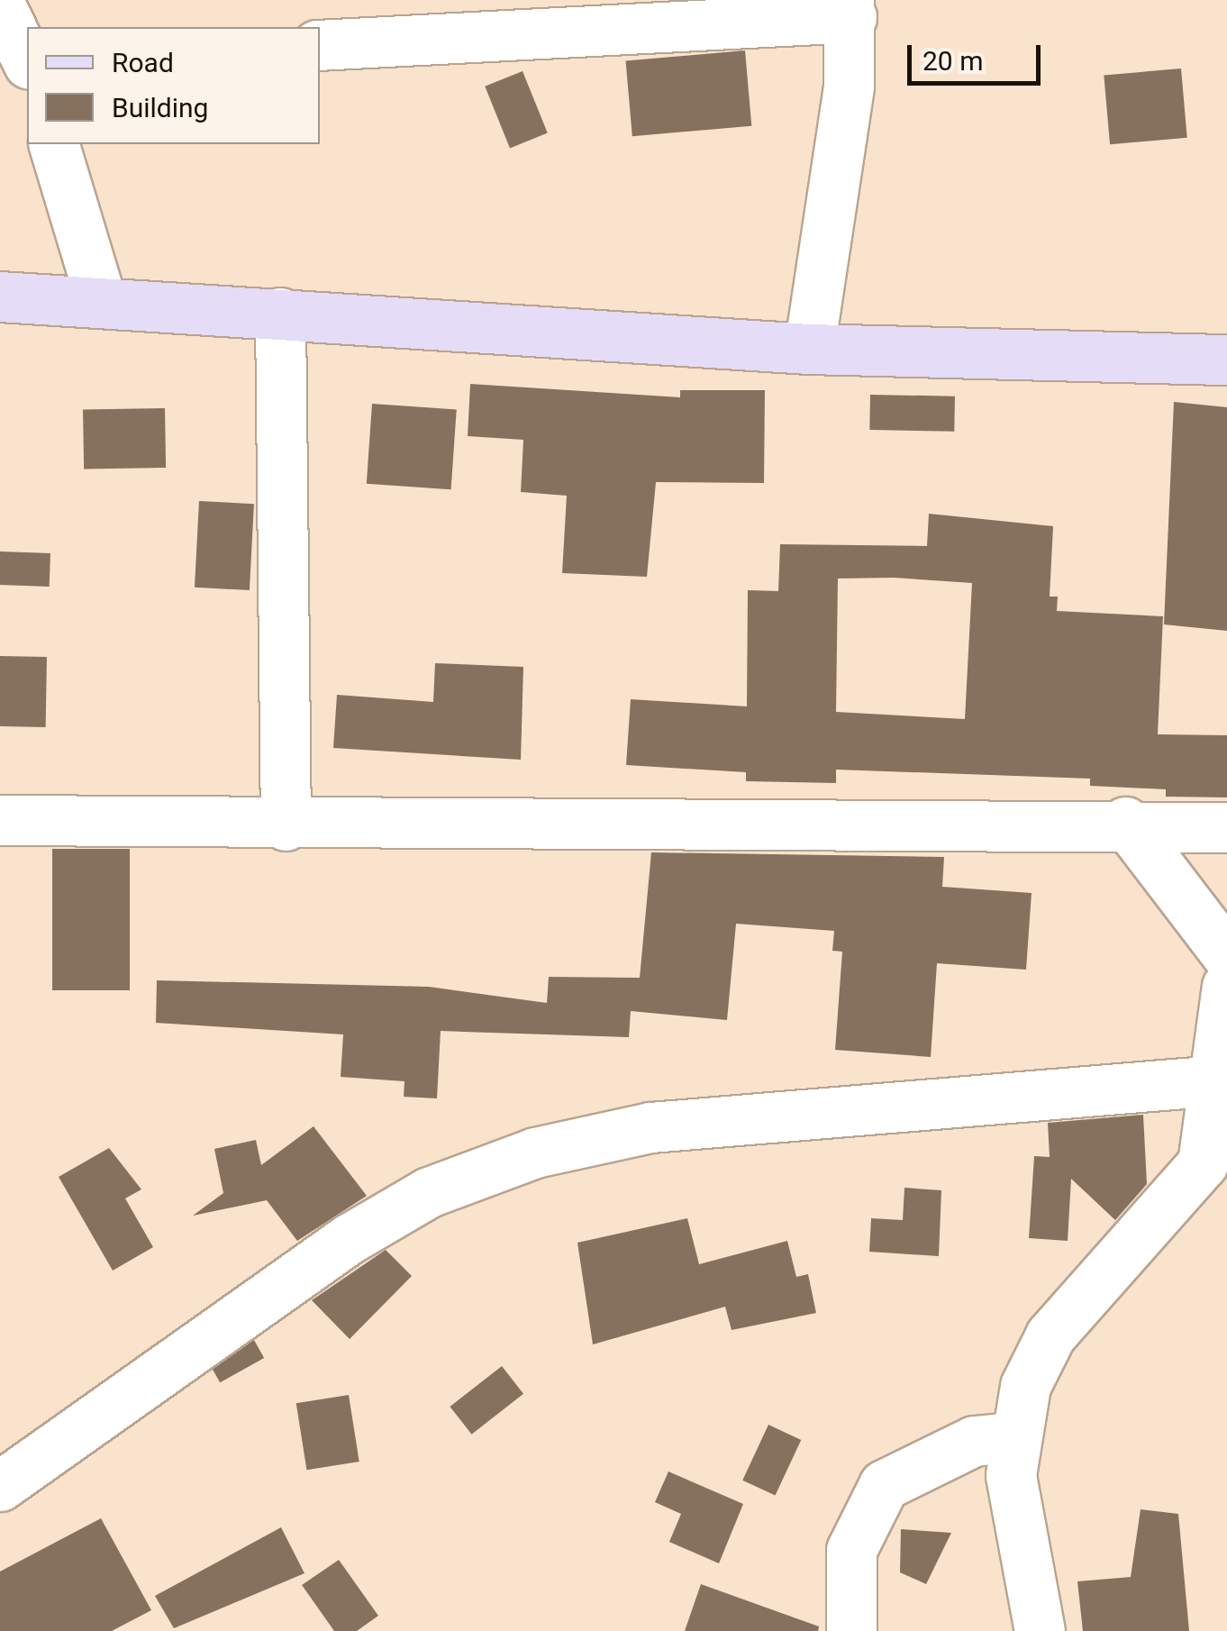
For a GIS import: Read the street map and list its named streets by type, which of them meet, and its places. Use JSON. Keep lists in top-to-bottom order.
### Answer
{
  "legend": ["Road", "Building"],
  "scale_bar": "20 m"
}
